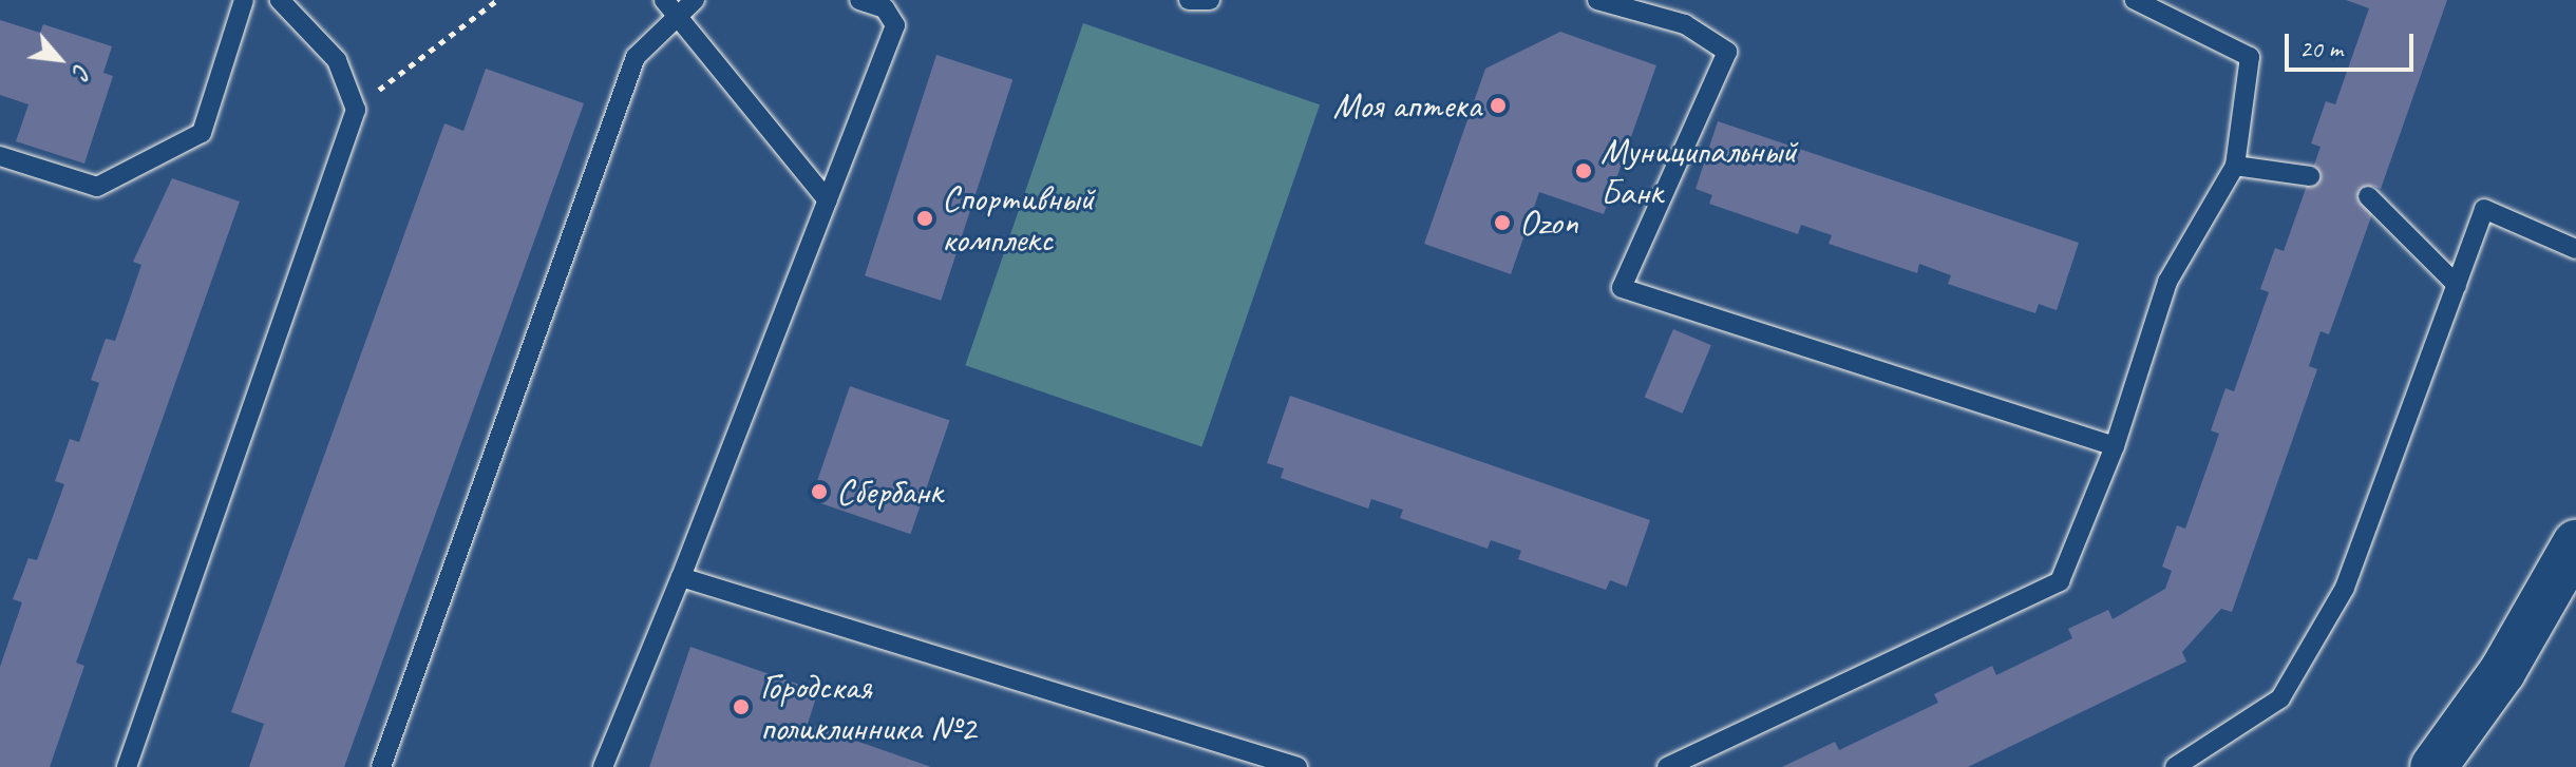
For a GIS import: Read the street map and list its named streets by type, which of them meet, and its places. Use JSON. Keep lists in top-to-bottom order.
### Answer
{
  "places": [
    "Моя аптека",
    "Муниципальный Банк",
    "Спортивный комплекс",
    "Ozon",
    "Сбербанк",
    "Городская поликлинника №2"
  ],
  "scale_bar": "20 m",
  "north": "bottom right"
}
